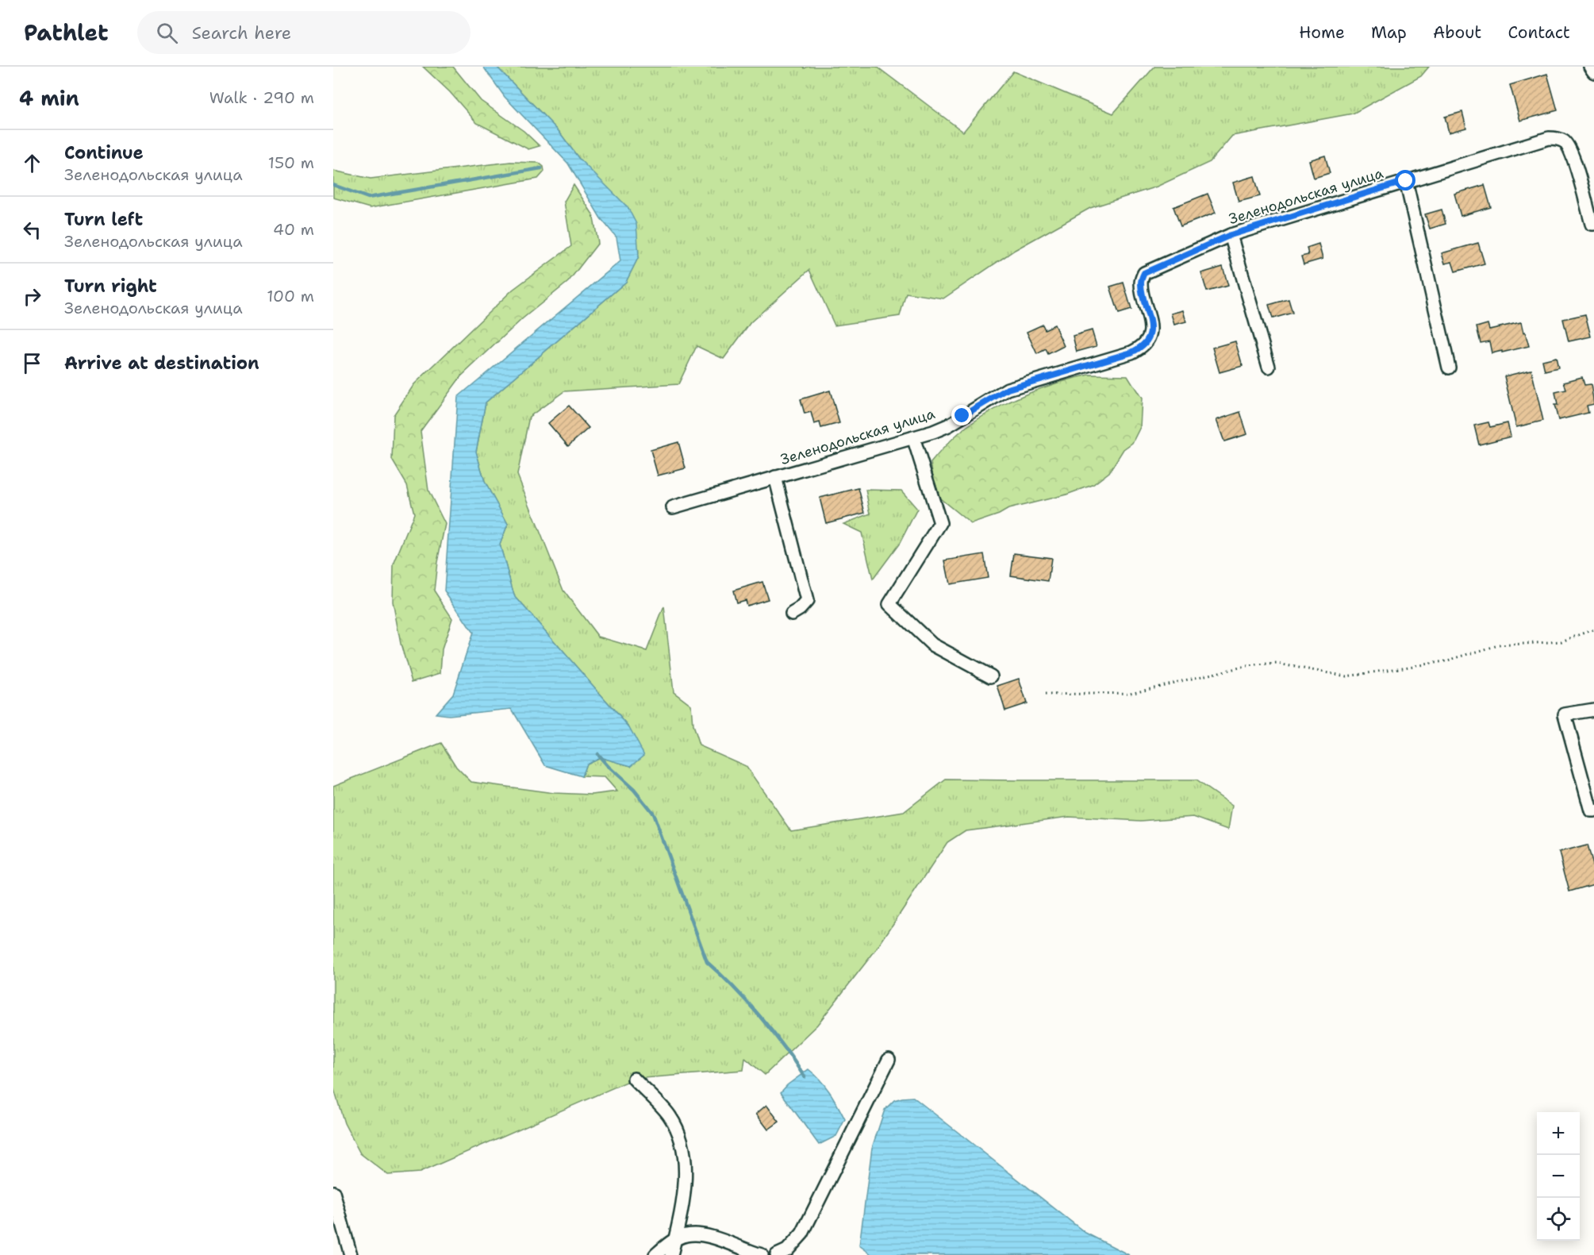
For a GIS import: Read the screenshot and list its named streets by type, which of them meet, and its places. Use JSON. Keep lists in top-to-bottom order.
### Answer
{
  "streets": {
    "street": ["Зеленодольская улица"]
  },
  "page": {
    "header": "Pathlet",
    "search": "Search here",
    "nav": [
      "Home",
      "Map",
      "About",
      "Contact"
    ],
    "heading": ["4 min", "Walk · 290 m"],
    "list": [
      ["Continue", "Зеленодольская улица", "150 m"],
      ["Turn left", "Зеленодольская улица", "40 m"],
      ["Turn right", "Зеленодольская улица", "100 m"],
      "Arrive at destination"
    ],
    "map_buttons": ["+", "−"]
  }
}
